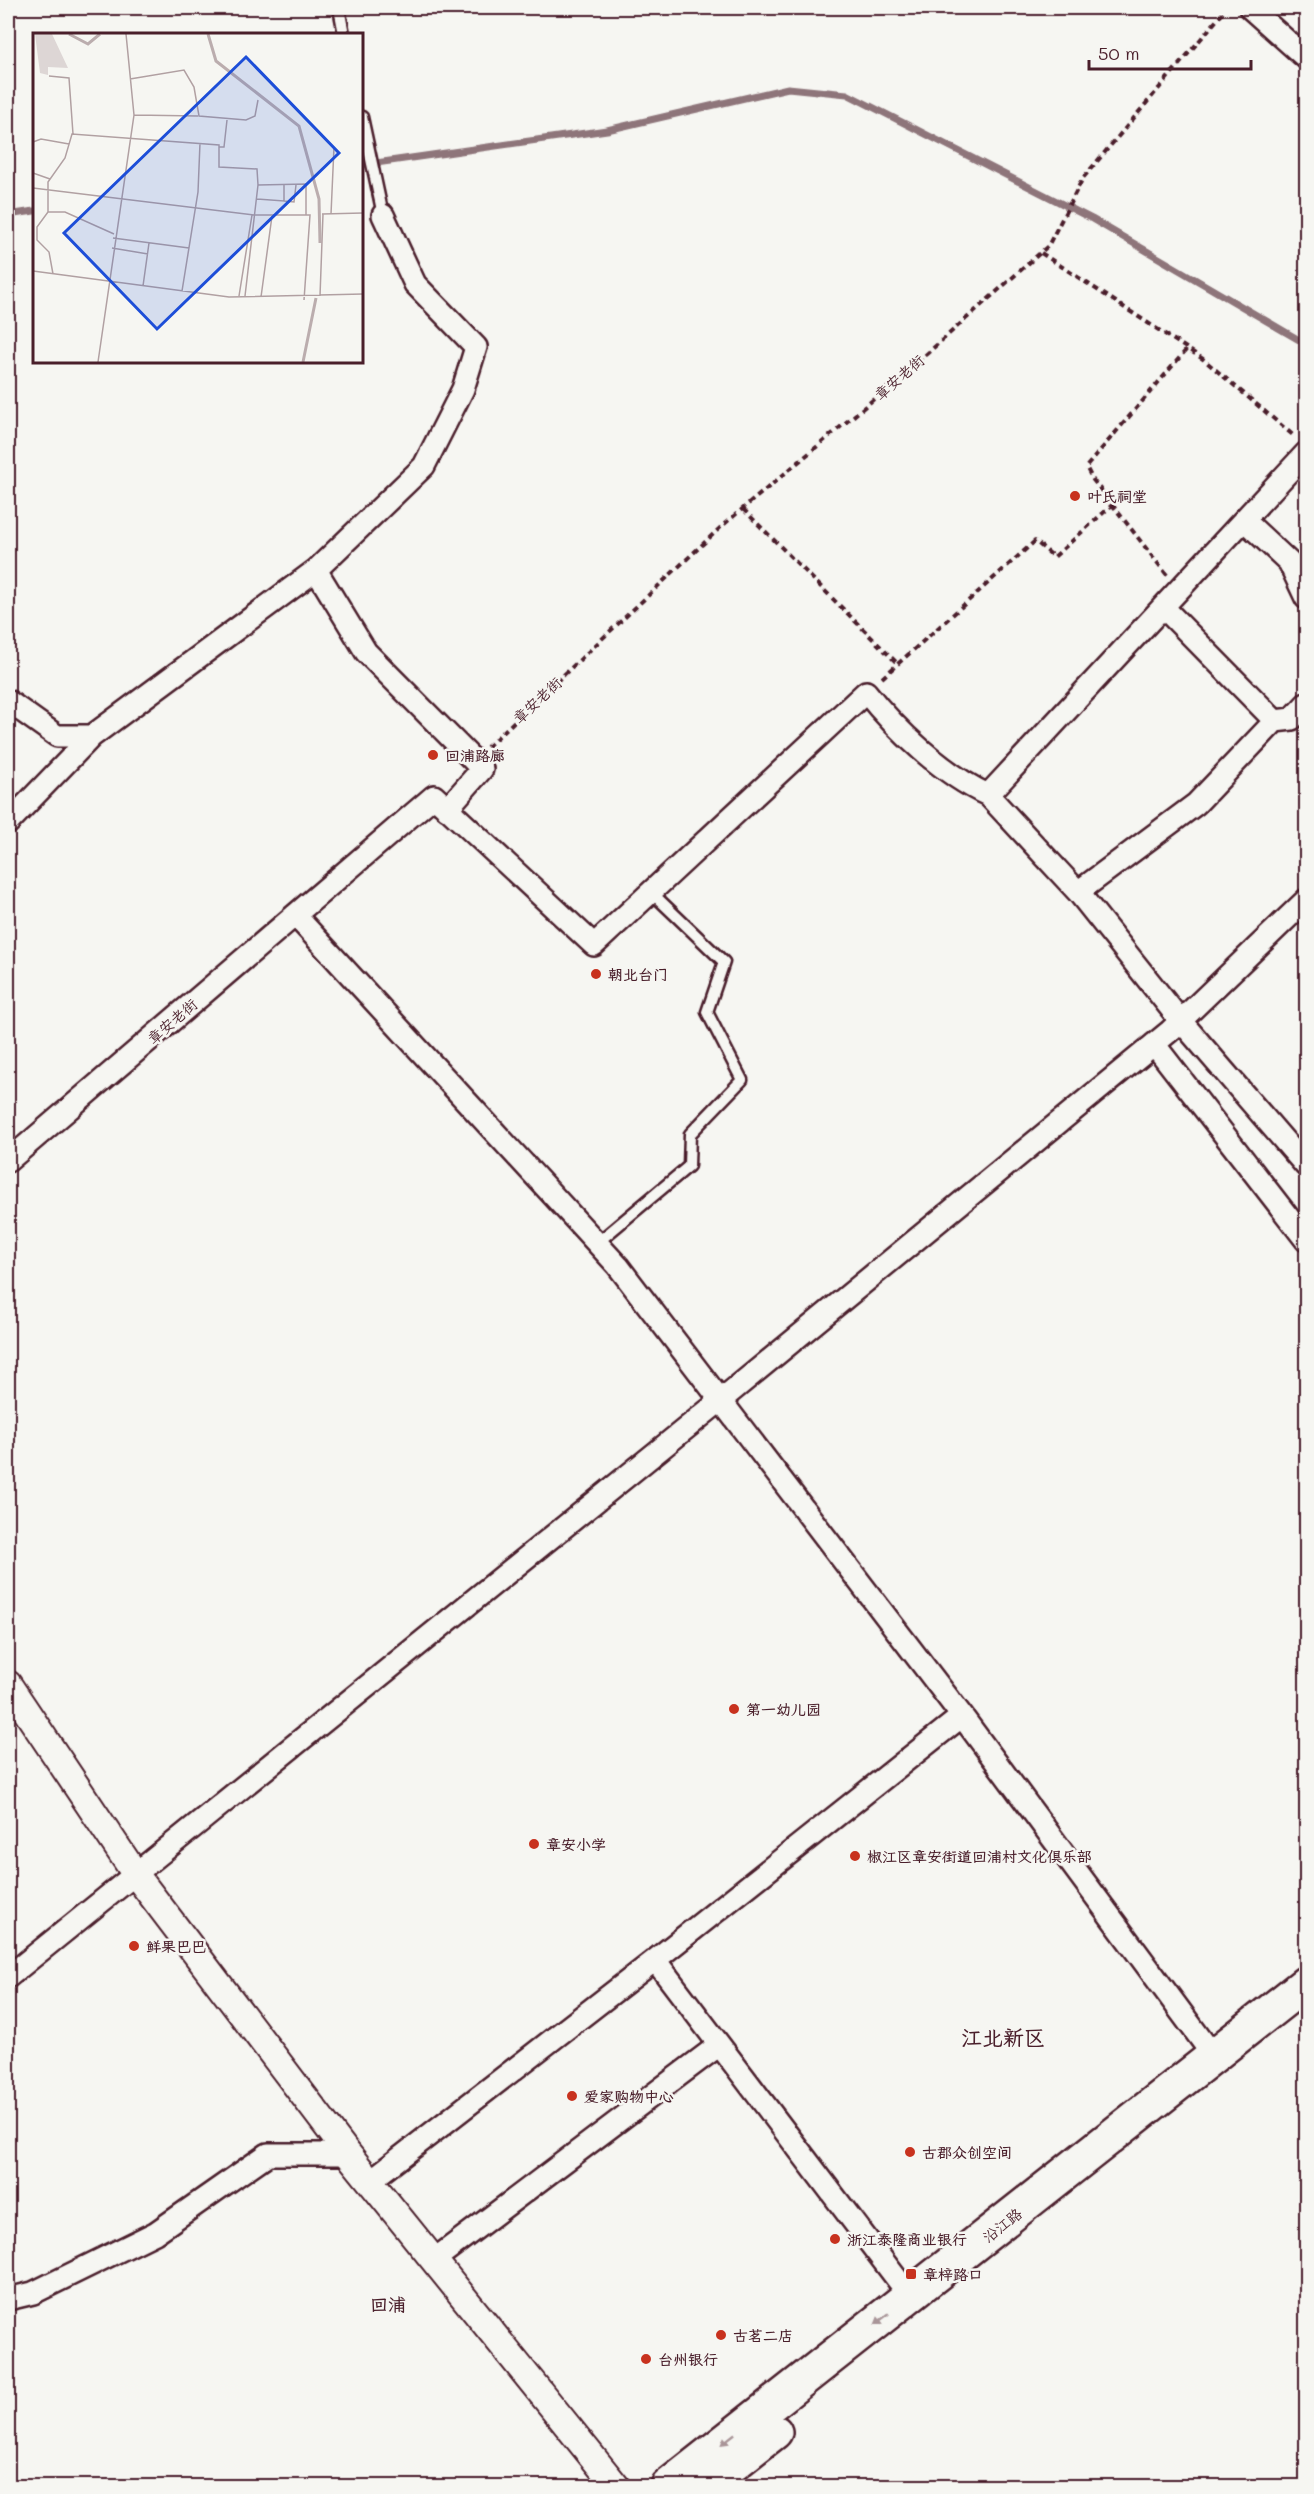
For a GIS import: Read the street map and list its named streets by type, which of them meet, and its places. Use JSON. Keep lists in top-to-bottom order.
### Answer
{
  "streets": {
    "main road": ["沿江路"],
    "street": ["章安老街"]
  },
  "districts": ["江北新区", "回浦"],
  "places": {
    "other": [
      "叶氏祠堂",
      "回浦路廊",
      "朝北台门",
      "第一幼儿园",
      "章安小学",
      "椒江区章安街道回浦村文化俱乐部",
      "鲜果巴巴",
      "爱家购物中心",
      "古郡众创空间",
      "浙江泰隆商业银行",
      "古茗二店",
      "台州银行"
    ],
    "transit": ["章梓路口"]
  },
  "scale_bar": "50 m"
}
